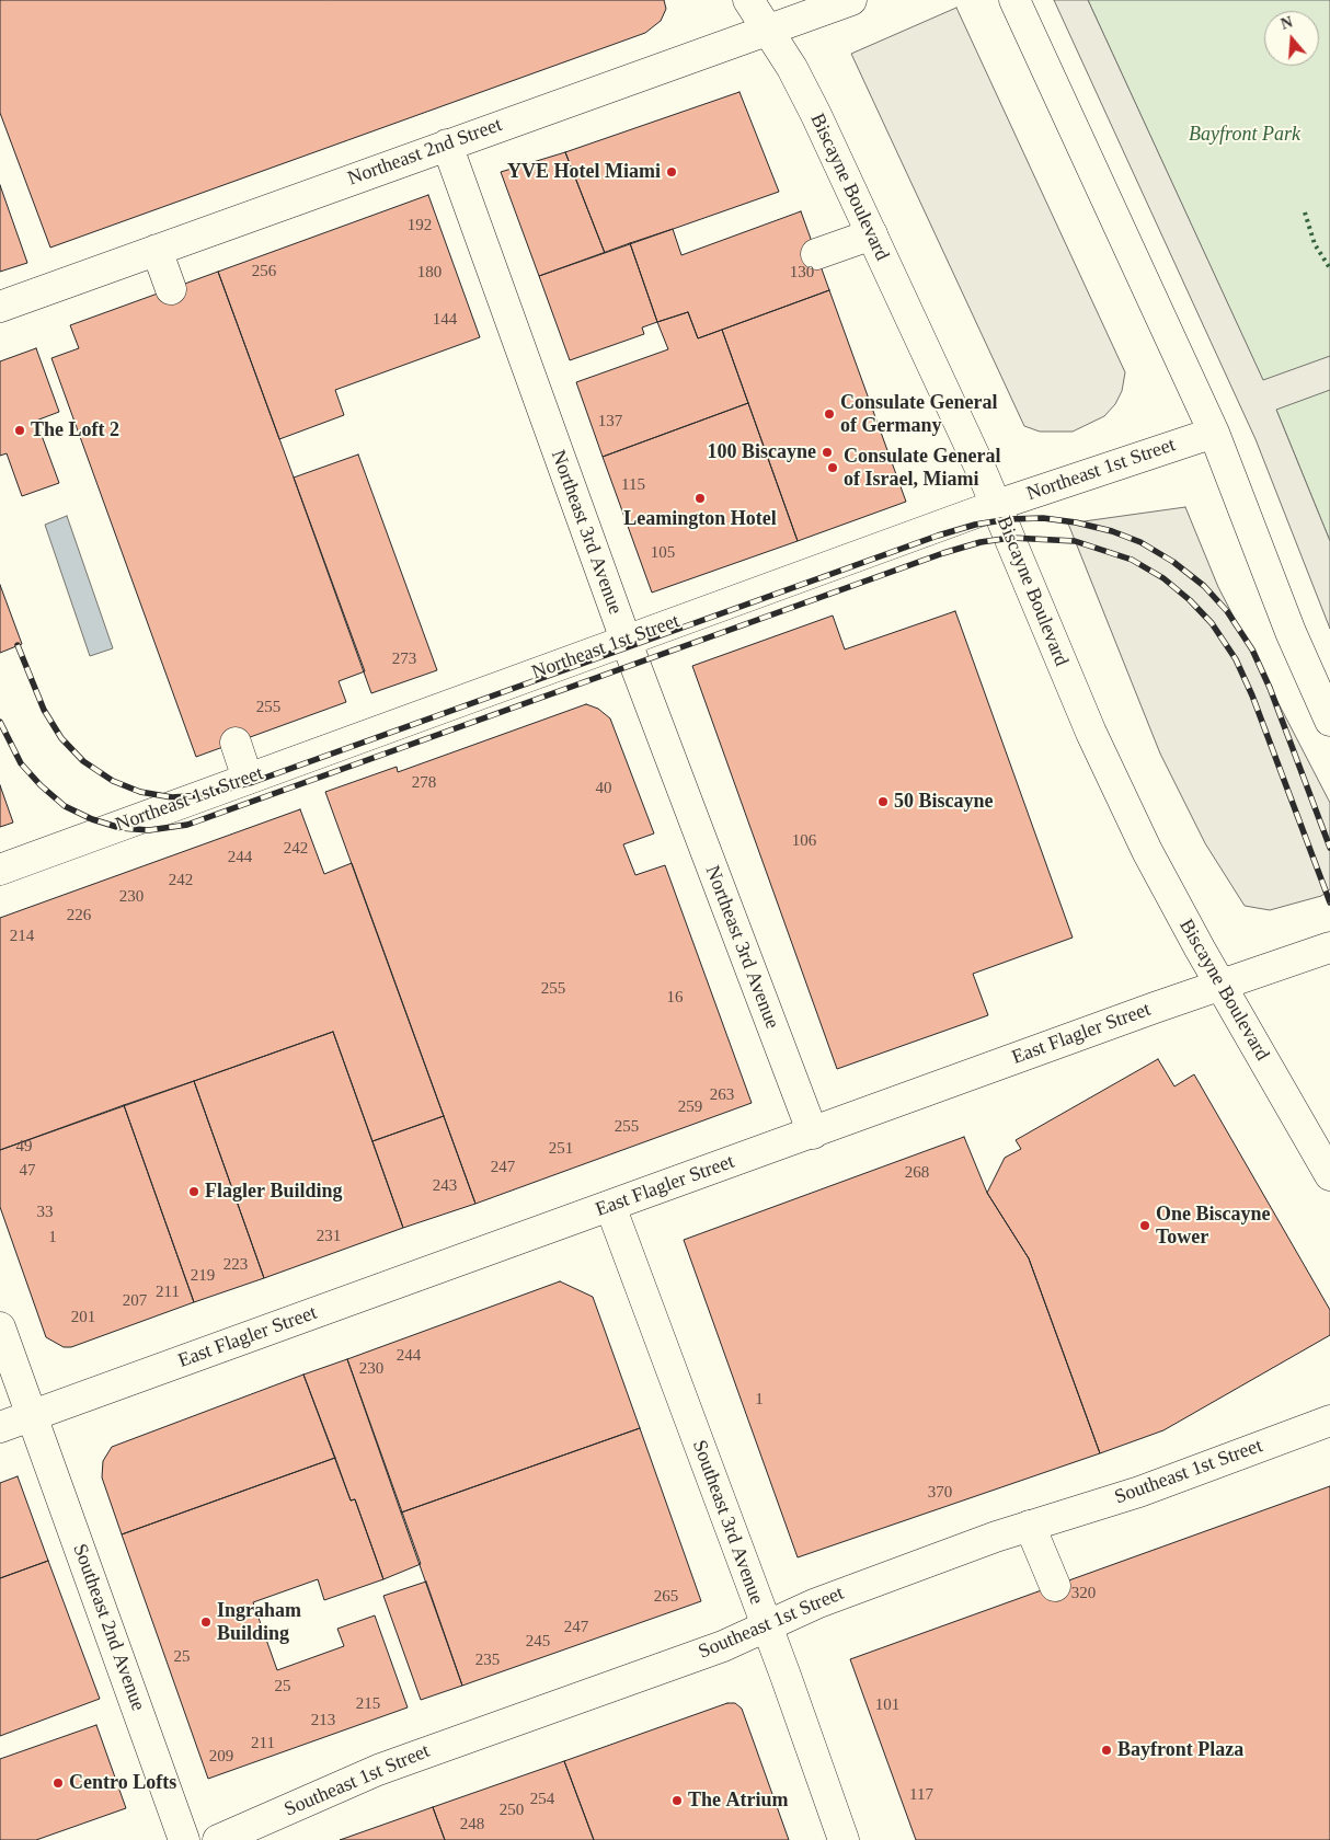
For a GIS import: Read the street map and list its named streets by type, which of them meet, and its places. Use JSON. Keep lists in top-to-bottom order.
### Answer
{
  "streets": {
    "main road": [
      "Northeast 2nd Street",
      "Biscayne Boulevard",
      "Northeast 1st Street",
      "Northeast 3rd Avenue",
      "East Flagler Street",
      "Southeast 1st Street",
      "Southeast 3rd Avenue",
      "Southeast 2nd Avenue"
    ]
  },
  "crossings": [
    ["Northeast 2nd Street", "Biscayne Boulevard"],
    ["Northeast 2nd Street", "Northeast 3rd Avenue"],
    ["Biscayne Boulevard", "Northeast 1st Street"],
    ["Biscayne Boulevard", "East Flagler Street"],
    ["Northeast 1st Street", "Northeast 3rd Avenue"],
    ["Northeast 3rd Avenue", "East Flagler Street"],
    ["East Flagler Street", "Southeast 3rd Avenue"],
    ["East Flagler Street", "Southeast 2nd Avenue"],
    ["Southeast 1st Street", "Southeast 3rd Avenue"]
  ],
  "parks": ["Bayfront Park"],
  "places": [
    "YVE Hotel Miami",
    "Consulate General of Germany",
    "The Loft 2",
    "100 Biscayne",
    "Consulate General of Israel, Miami",
    "Leamington Hotel",
    "50 Biscayne",
    "Flagler Building",
    "One Biscayne Tower",
    "Ingraham Building",
    "Bayfront Plaza",
    "Centro Lofts",
    "The Atrium"
  ],
  "house_numbers": [
    "192",
    "256",
    "180",
    "130",
    "144",
    "137",
    "115",
    "105",
    "273",
    "255",
    "278",
    "40",
    "106",
    "242",
    "244",
    "242",
    "230",
    "226",
    "214",
    "255",
    "16",
    "263",
    "259",
    "255",
    "49",
    "251",
    "247",
    "47",
    "268",
    "243",
    "33",
    "231",
    "1",
    "223",
    "219",
    "211",
    "207",
    "201",
    "244",
    "230",
    "1",
    "370",
    "320",
    "265",
    "247",
    "245",
    "25",
    "235",
    "25",
    "215",
    "101",
    "213",
    "211",
    "209",
    "117",
    "254",
    "250",
    "248"
  ],
  "north": "top"
}
